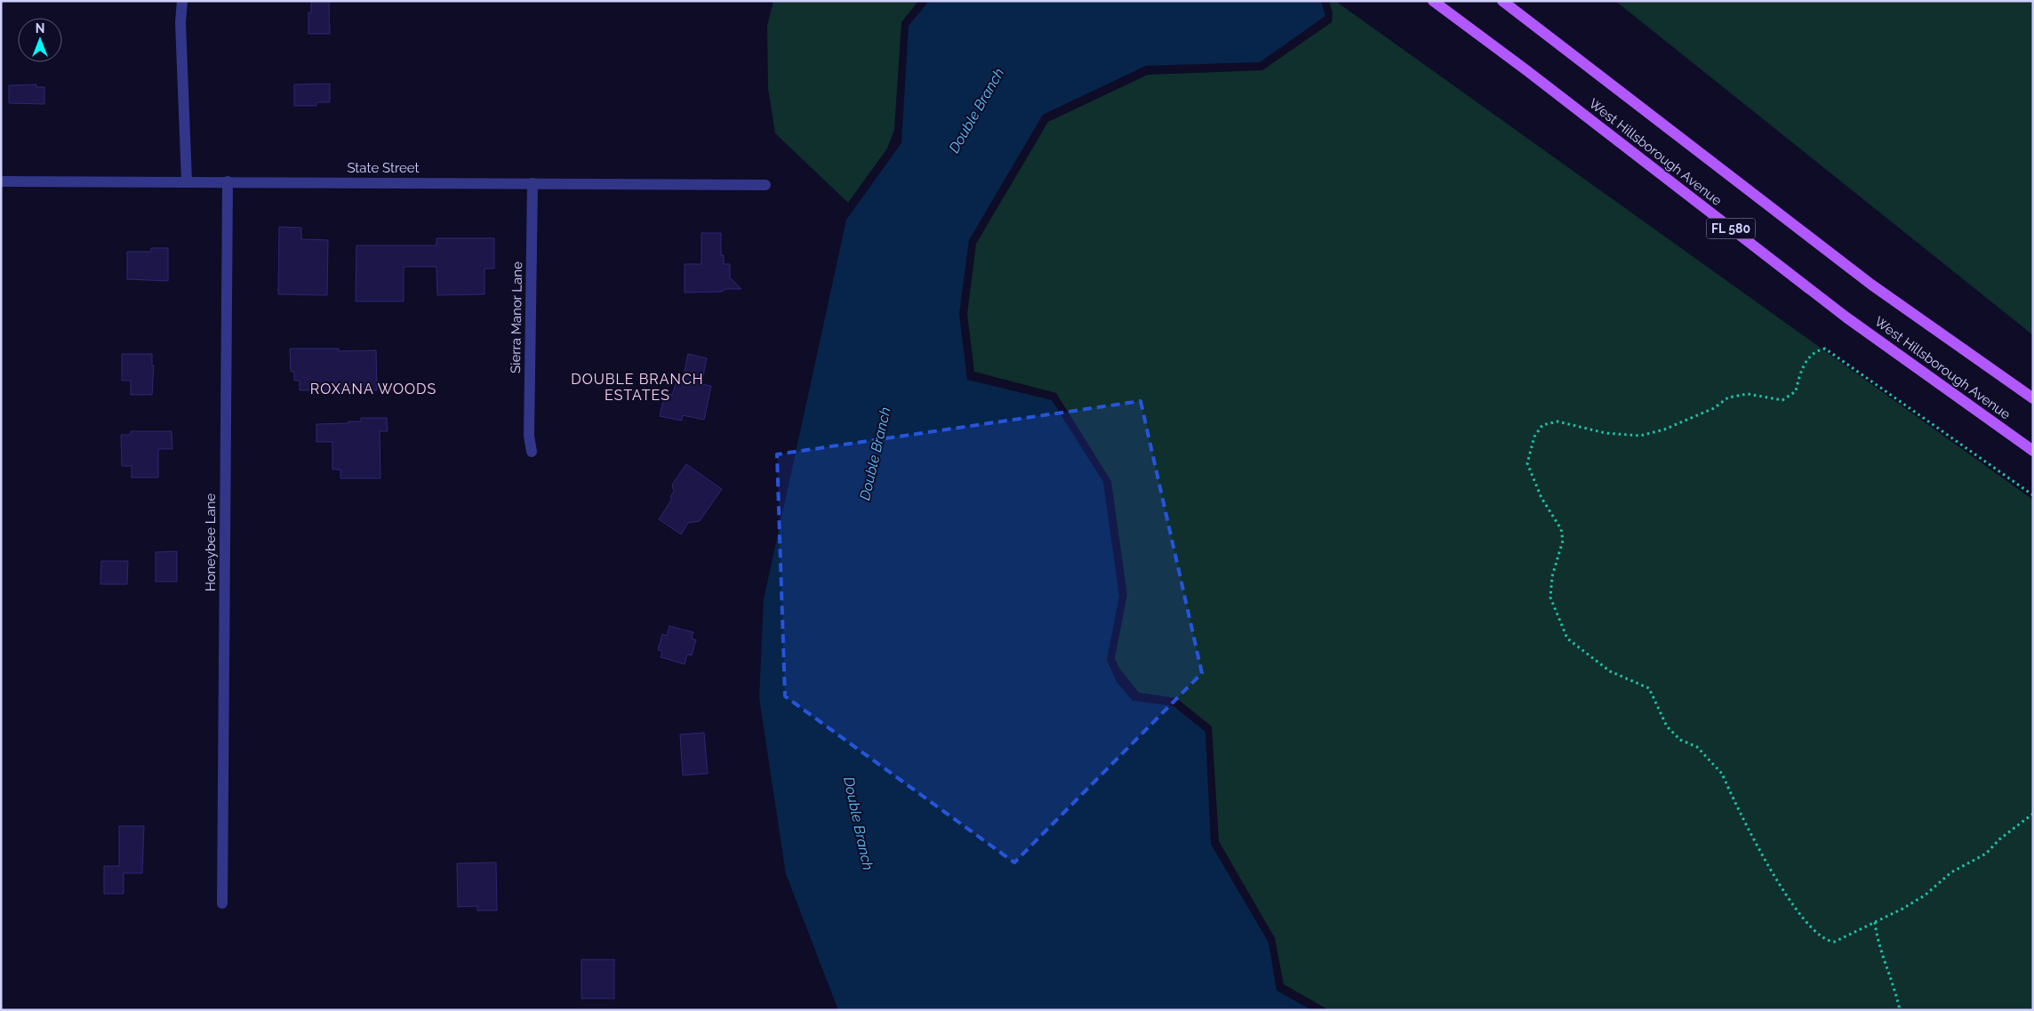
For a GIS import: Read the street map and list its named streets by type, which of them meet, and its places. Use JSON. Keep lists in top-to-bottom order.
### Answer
{
  "streets": {
    "main road": ["West Hillsborough Avenue", "FL 580"],
    "street": ["State Street", "Sierra Manor Lane", "Honeybee Lane"]
  },
  "crossings": [
    ["State Street", "Sierra Manor Lane"],
    ["State Street", "Honeybee Lane"]
  ],
  "districts": ["DOUBLE BRANCH ESTATES", "ROXANA WOODS"],
  "water": ["Double Branch"],
  "north": "top"
}
